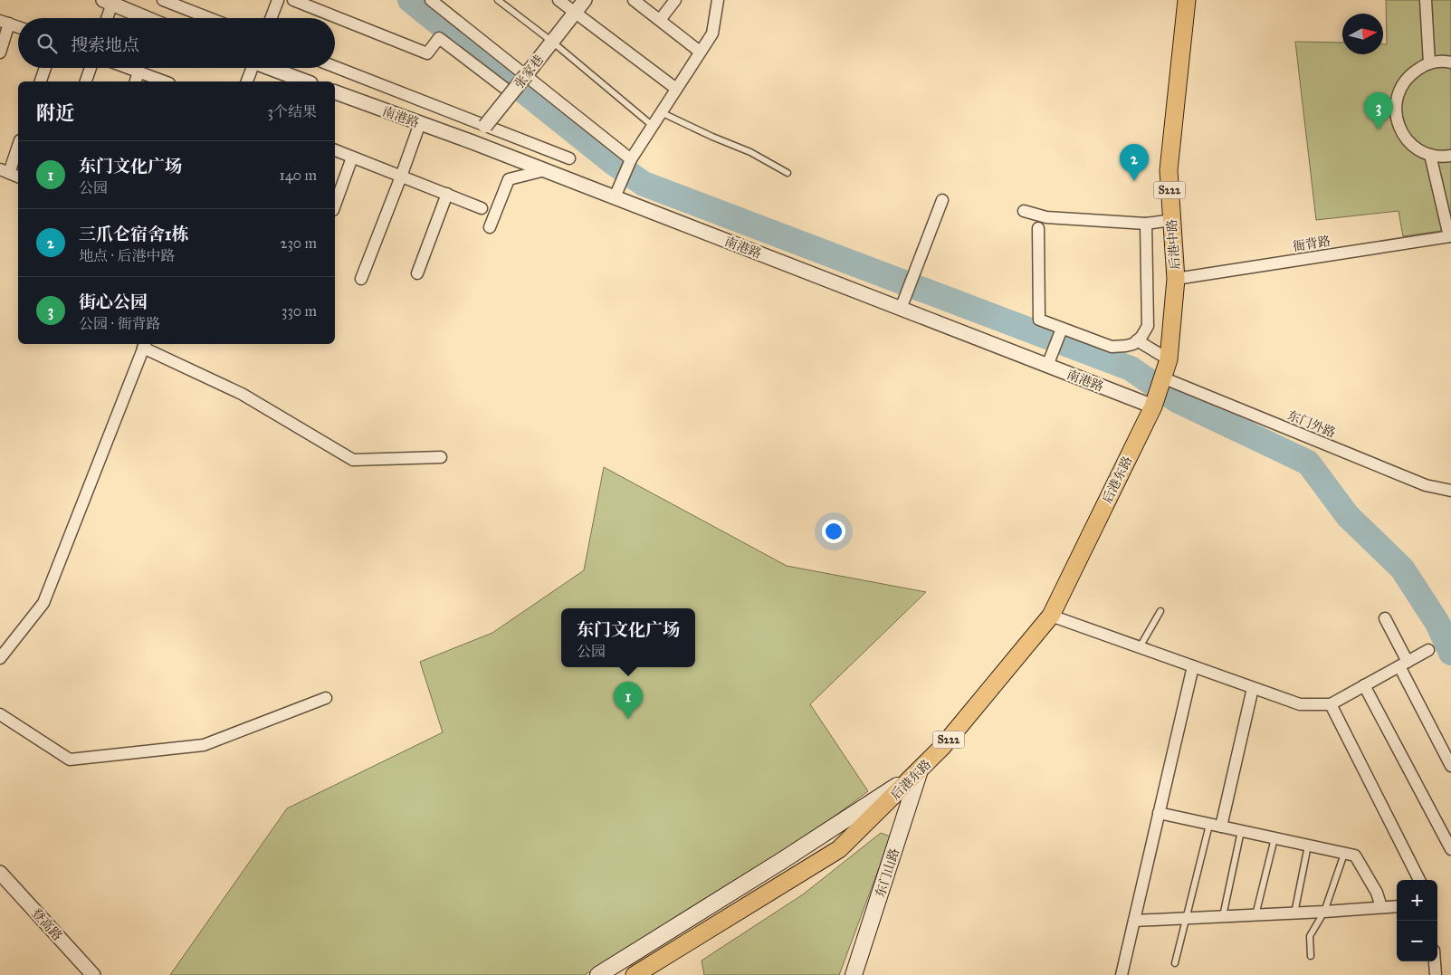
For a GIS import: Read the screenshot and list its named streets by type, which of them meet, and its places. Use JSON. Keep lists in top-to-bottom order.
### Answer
{
  "streets": {
    "main road": [
      "S222",
      "后港中路",
      "后港东路",
      "东门山路"
    ],
    "street": [
      "张家巷",
      "南港路",
      "衙背路",
      "东门外路",
      "登高路"
    ]
  },
  "crossings": [
    ["张家巷", "南港路"],
    ["南港路", "S222"],
    ["南港路", "后港东路"],
    ["S222", "后港中路"],
    ["S222", "东门外路"],
    ["S222", "后港东路"],
    ["衙背路", "后港中路"],
    ["后港中路", "东门外路"],
    ["后港东路", "东门山路"]
  ],
  "north": "right",
  "page": {
    "search": "搜索地点",
    "heading": ["附近", "3个结果"],
    "pins": ["3", "2", "1"],
    "list": [
      {
        "mark": "1",
        "name": "东门文化广场",
        "note": "公园",
        "value": "140 m"
      },
      {
        "mark": "2",
        "name": "三爪仑宿舍1栋",
        "note": "地点 · 后港中路",
        "value": "230 m"
      },
      {
        "mark": "3",
        "name": "街心公园",
        "note": "公园 · 衙背路",
        "value": "330 m"
      }
    ],
    "popup": ["东门文化广场", "公园"],
    "map_buttons": ["+", "−"]
  }
}
